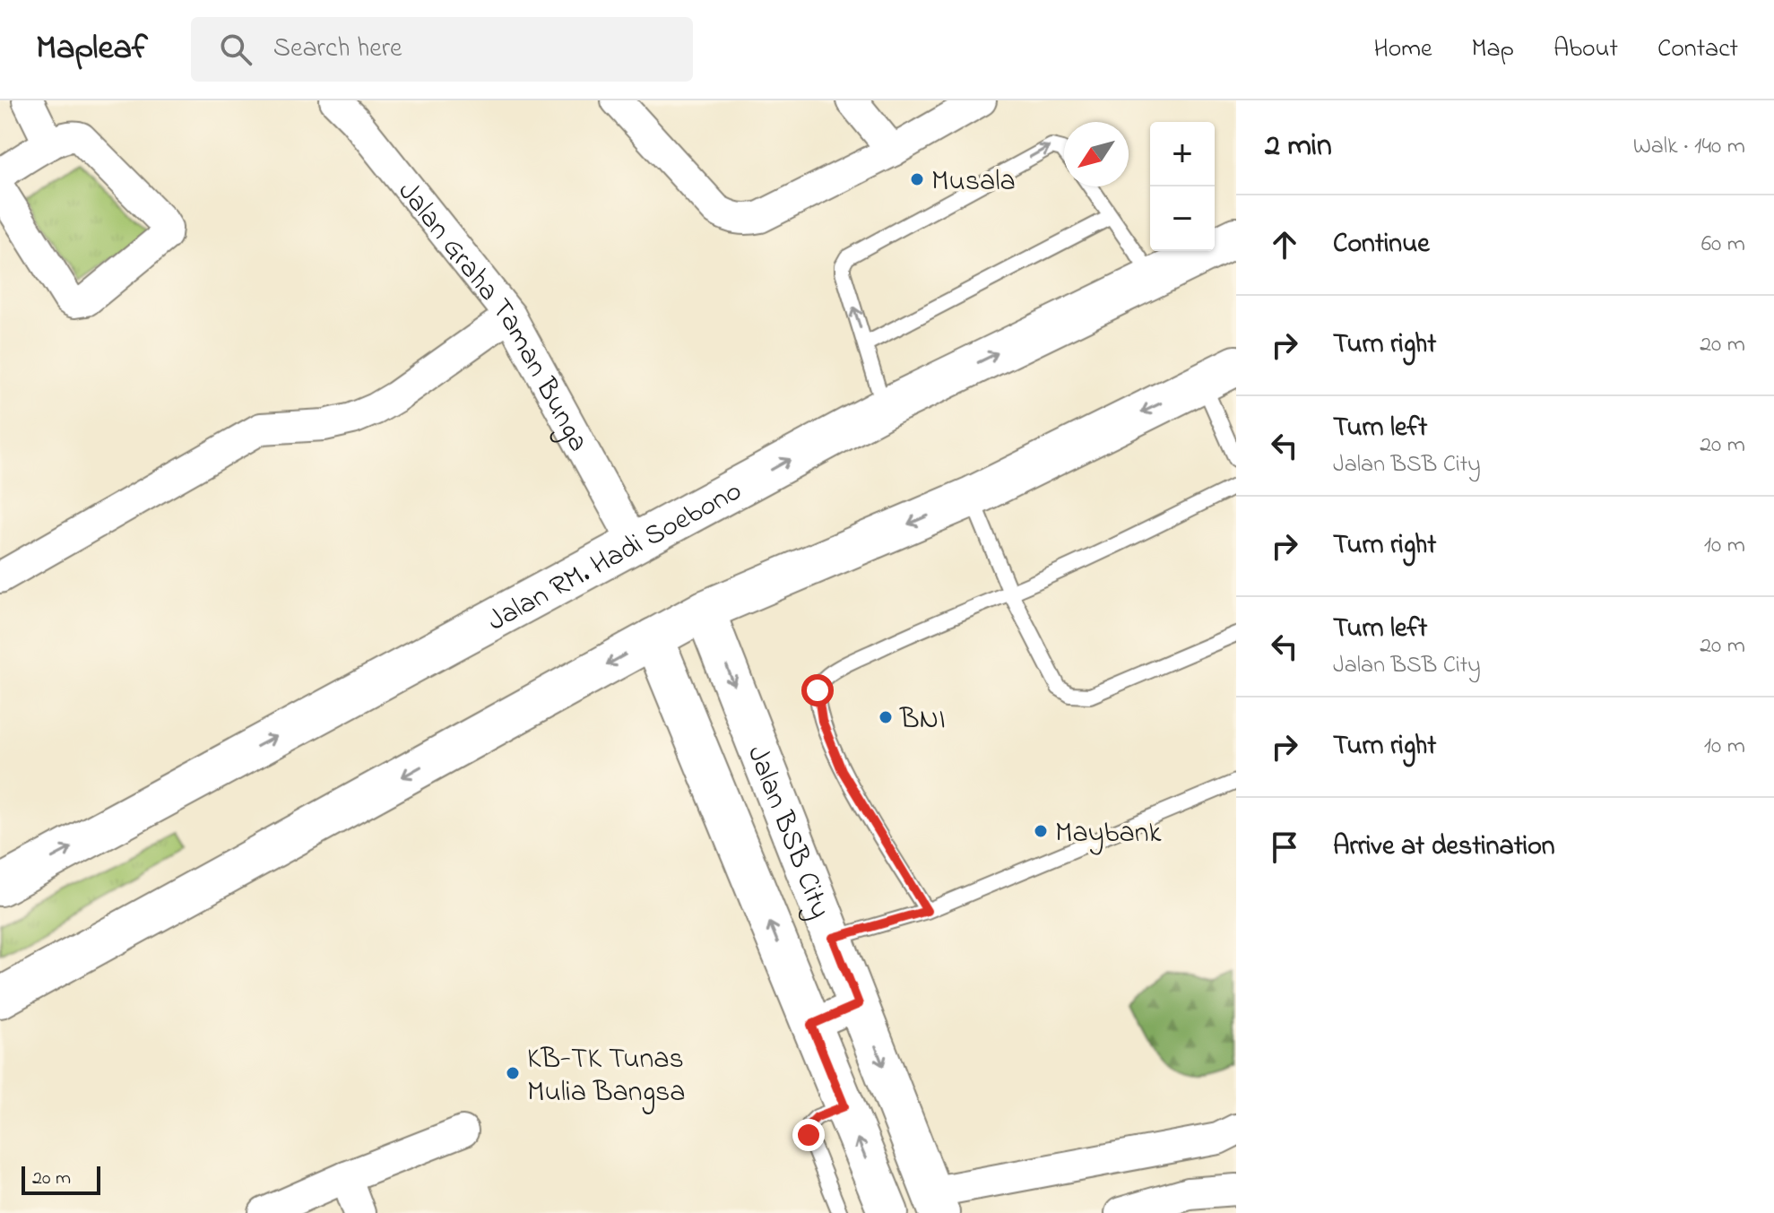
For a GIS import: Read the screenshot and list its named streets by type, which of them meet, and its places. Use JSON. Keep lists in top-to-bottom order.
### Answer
{
  "streets": {
    "main road": ["Jalan RM. Hadi Soebono", "Jalan BSB City"],
    "street": ["Jalan Graha Taman Bunga"]
  },
  "crossings": [
    ["Jalan Graha Taman Bunga", "Jalan RM. Hadi Soebono"]
  ],
  "places": [
    "Musala",
    "BNI",
    "Maybank",
    "KB-TK Tunas Mulia Bangsa"
  ],
  "scale_bar": "20 m",
  "north": "bottom left",
  "page": {
    "header": "Mapleaf",
    "search": "Search here",
    "nav": [
      "Home",
      "Map",
      "About",
      "Contact"
    ],
    "heading": ["2 min", "Walk · 140 m"],
    "map_buttons": ["+", "−"],
    "list": [
      ["Continue", "60 m"],
      ["Turn right", "20 m"],
      ["Turn left", "Jalan BSB City", "20 m"],
      ["Turn right", "10 m"],
      ["Turn left", "Jalan BSB City", "20 m"],
      ["Turn right", "10 m"],
      "Arrive at destination"
    ],
    "scale": "20 m"
  }
}
